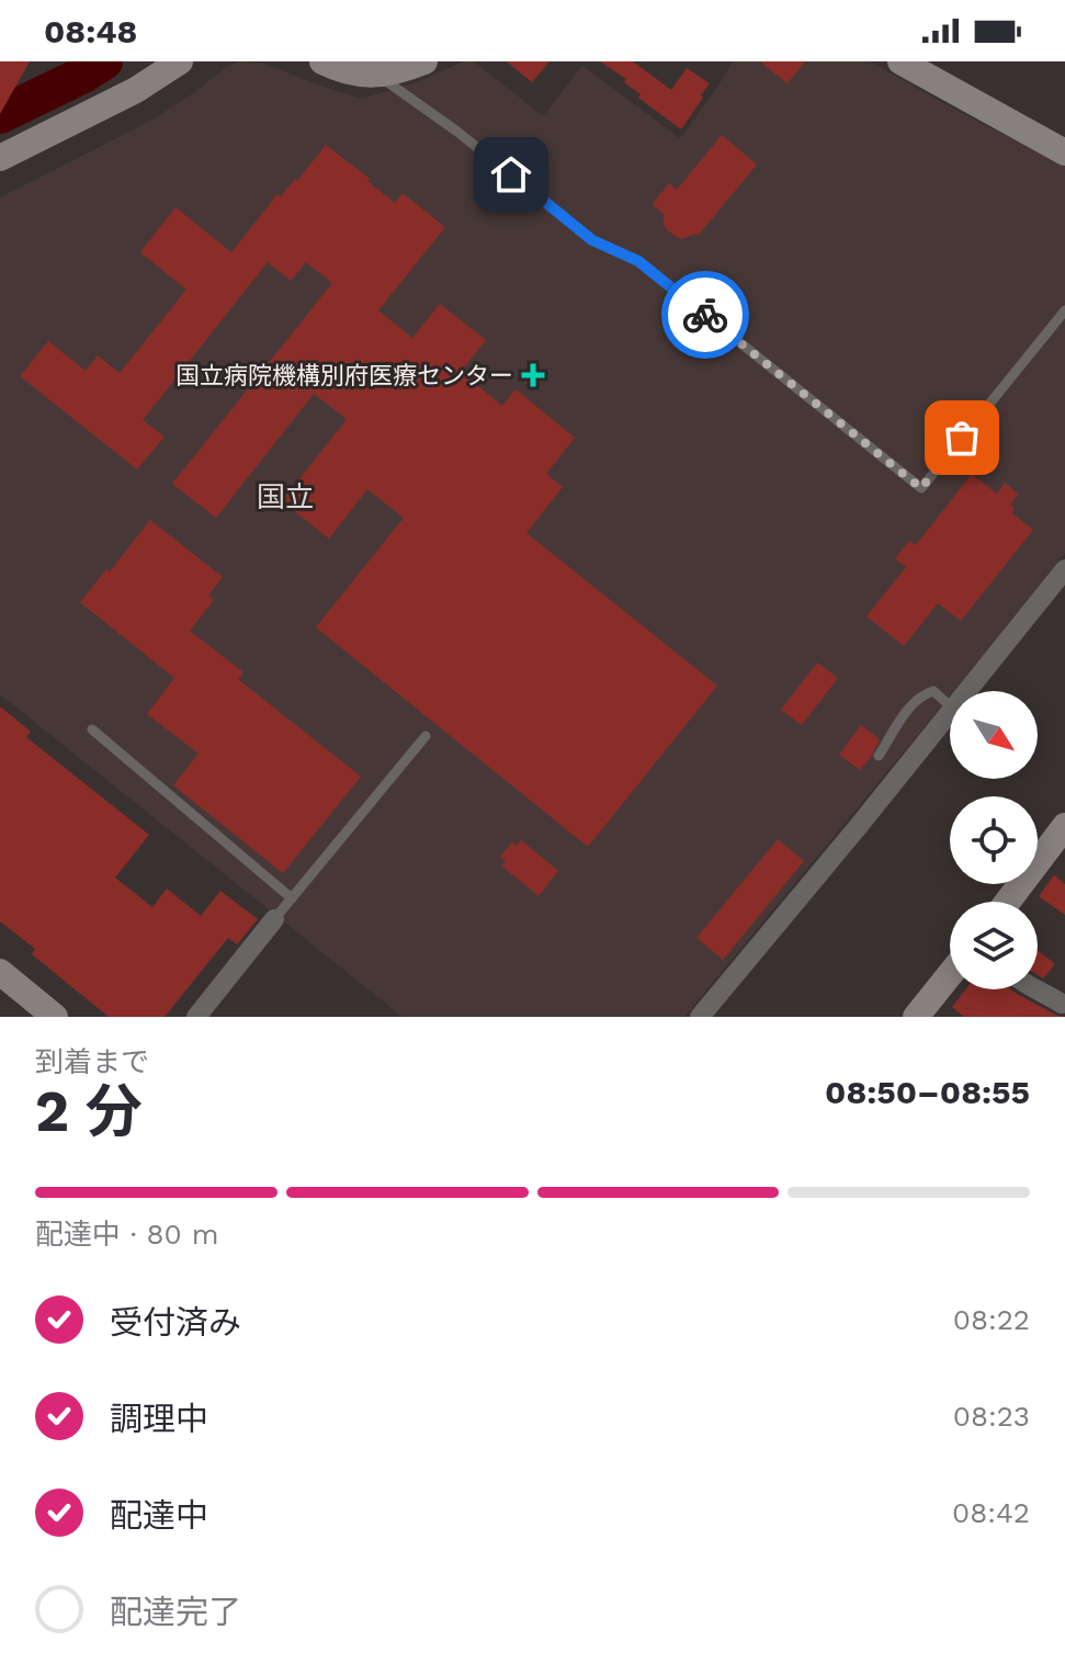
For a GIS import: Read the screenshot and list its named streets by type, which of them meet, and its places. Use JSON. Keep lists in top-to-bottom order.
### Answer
{
  "districts": ["国立"],
  "places": {
    "health": ["国立病院機構別府医療センター"]
  },
  "north": "bottom right",
  "page": {
    "status": "08:48",
    "heading": ["2 分", "到着まで", "08:50–08:55"],
    "bar": "配達中 · 80 m",
    "list": [
      ["受付済み", "08:22"],
      ["調理中", "08:23"],
      ["配達中", "08:42"],
      "配達完了"
    ]
  }
}
